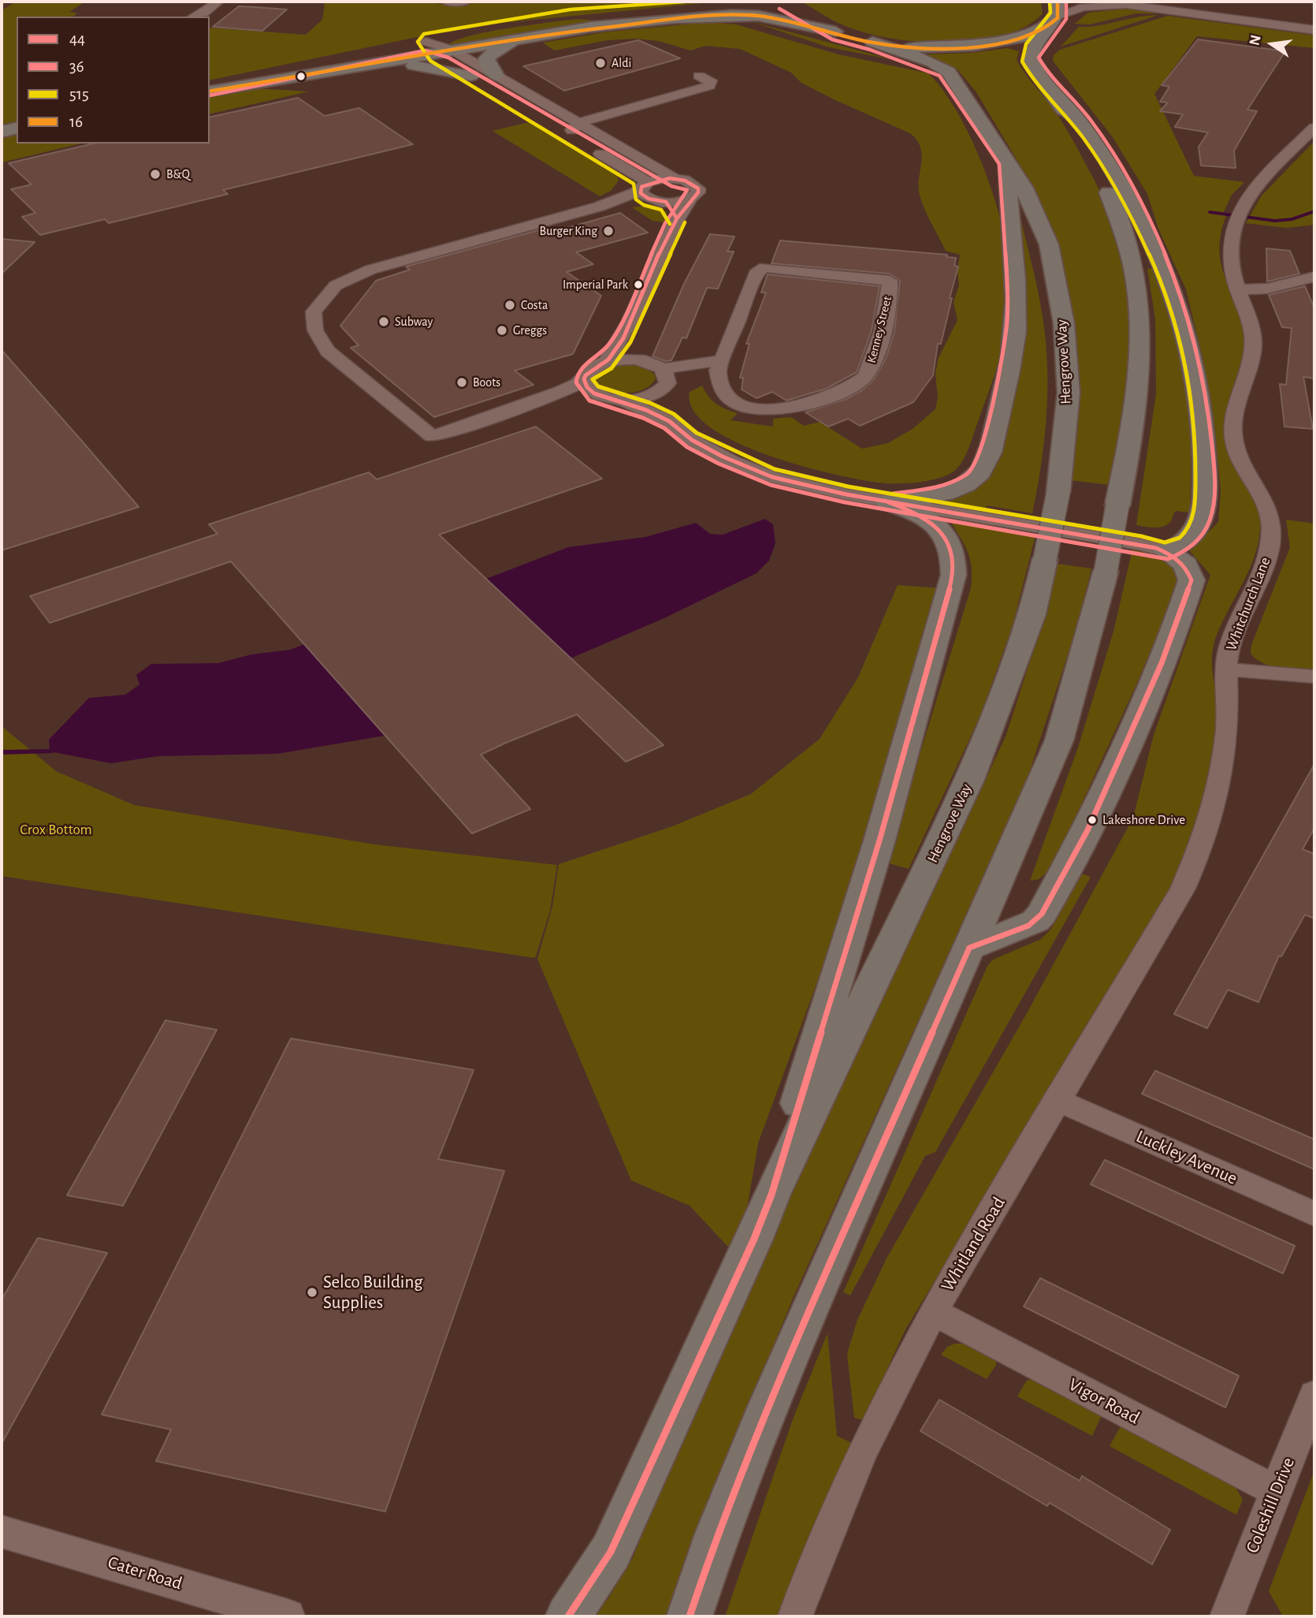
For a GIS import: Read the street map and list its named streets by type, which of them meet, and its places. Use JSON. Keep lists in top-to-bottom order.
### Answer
{
  "streets": {
    "highway": ["Hengrove Way"],
    "street": [
      "Kenney Street",
      "Whitchurch Lane",
      "Luckley Avenue",
      "Whitland Road",
      "Vigor Road",
      "Coleshill Drive",
      "Cater Road"
    ]
  },
  "crossings": [
    ["Whitchurch Lane", "Whitland Road"],
    ["Luckley Avenue", "Whitland Road"],
    ["Whitland Road", "Vigor Road"],
    ["Vigor Road", "Coleshill Drive"]
  ],
  "parks": ["Crox Bottom"],
  "places": [
    "Aldi",
    "B&Q",
    "Burger King",
    "Imperial Park",
    "Costa",
    "Subway",
    "Greggs",
    "Boots",
    "Lakeshore Drive",
    "Selco Building Supplies"
  ],
  "lines": [
    "transit line 36",
    "transit line 515",
    "transit line 16",
    "transit line 44"
  ],
  "legend": [
    "44",
    "36",
    "515",
    "16"
  ],
  "north": "left"
}
